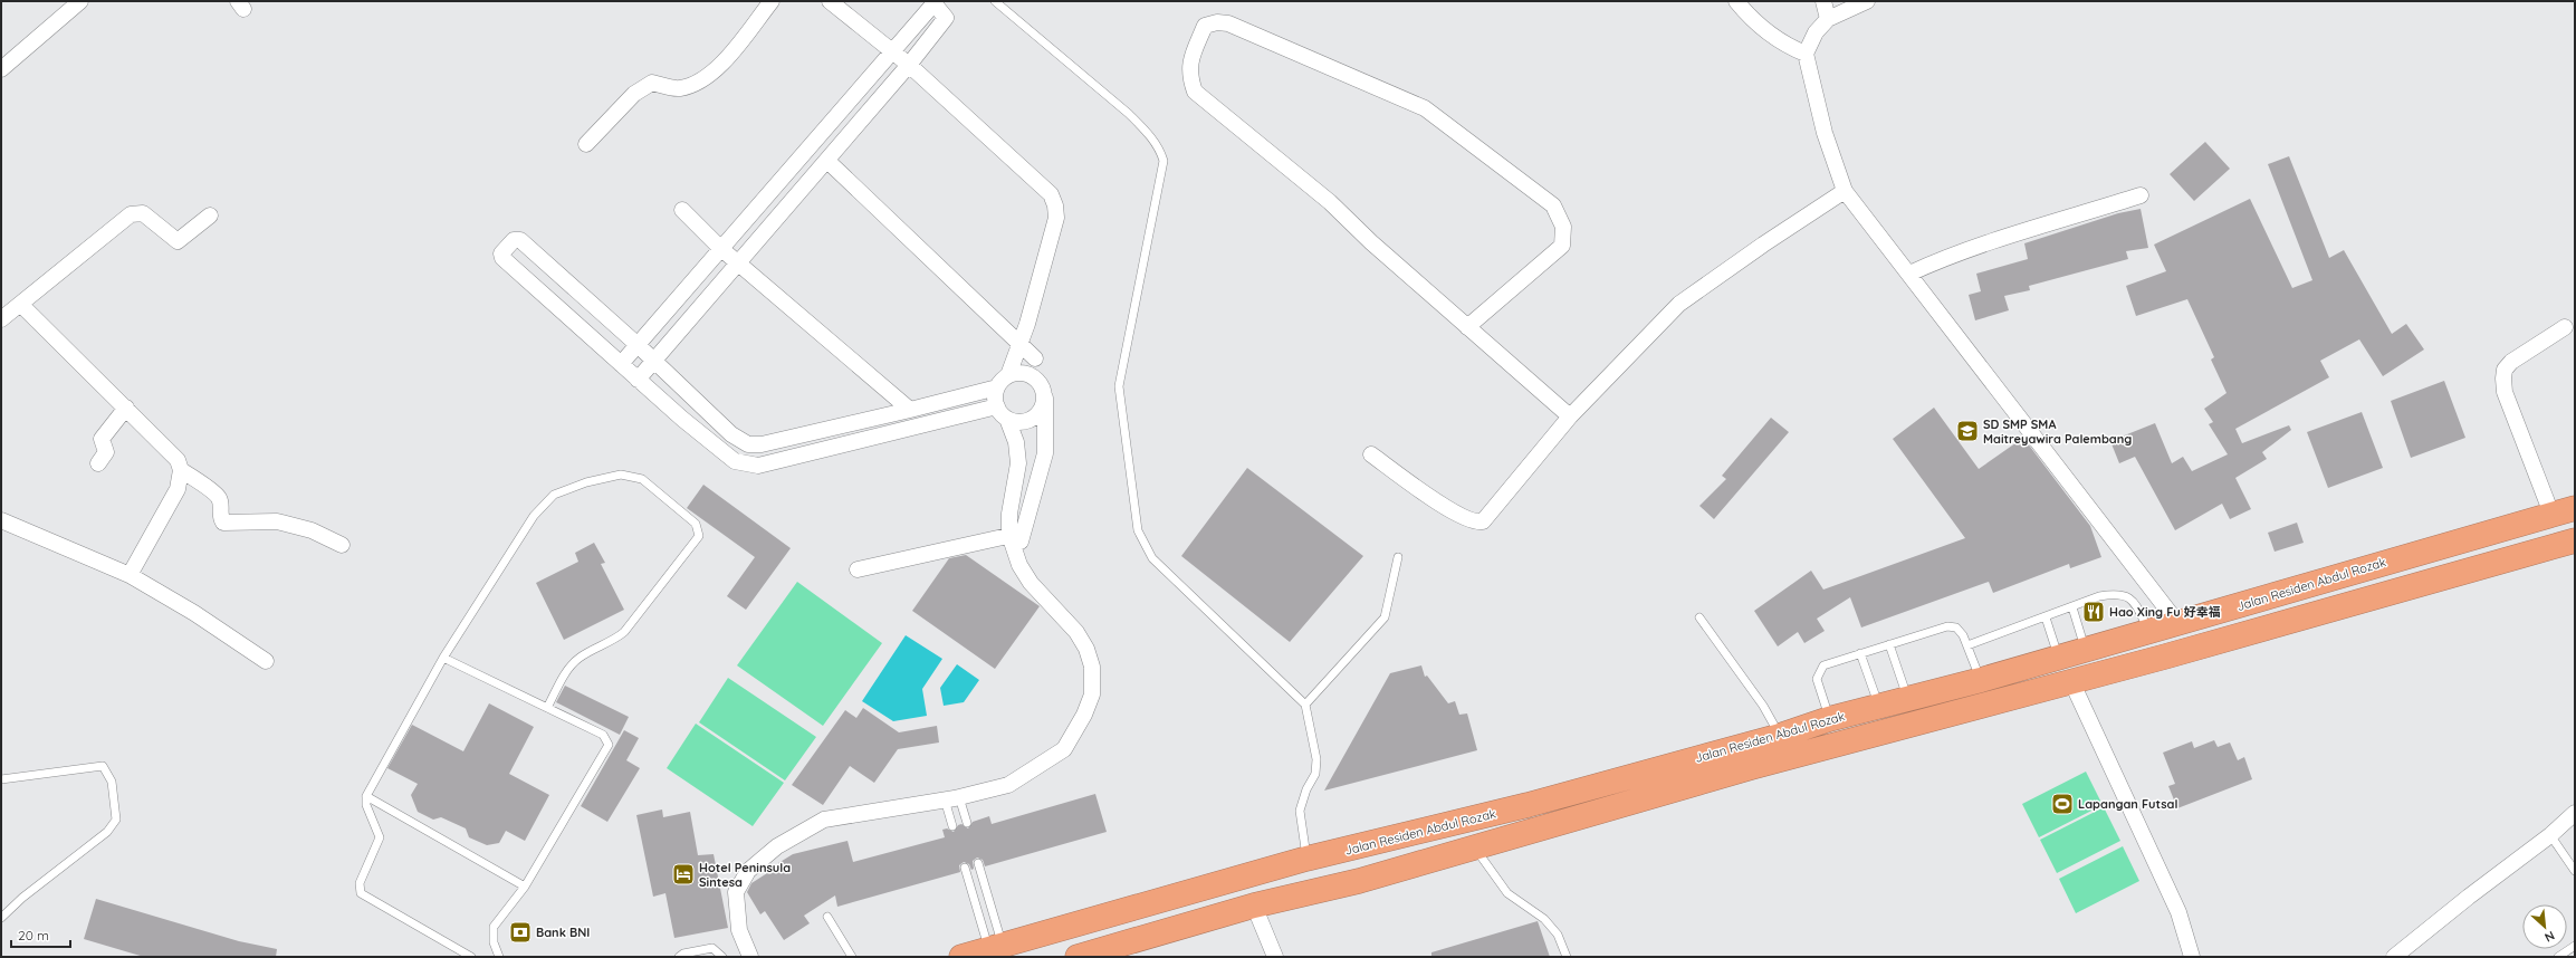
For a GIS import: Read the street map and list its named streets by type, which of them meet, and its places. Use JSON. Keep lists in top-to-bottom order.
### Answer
{
  "streets": {
    "highway": ["Jalan Residen Abdul Rozak"]
  },
  "places": {
    "school or university": ["SD SMP SMA Maitreyawira Palembang"],
    "restaurant": ["Hao Xing Fu 好幸福"],
    "sports": ["Lapangan Futsal"],
    "hotel": ["Hotel Peninsula Sintesa"],
    "bank": ["Bank BNI"]
  },
  "scale_bar": "20 m",
  "north": "bottom right"
}
